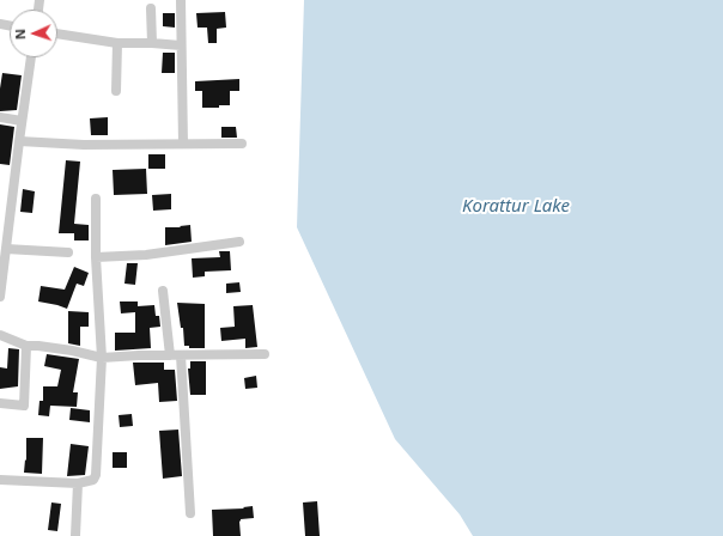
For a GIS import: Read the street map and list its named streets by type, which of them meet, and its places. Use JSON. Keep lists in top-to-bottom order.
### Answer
{
  "water": ["Korattur Lake"],
  "north": "left"
}
